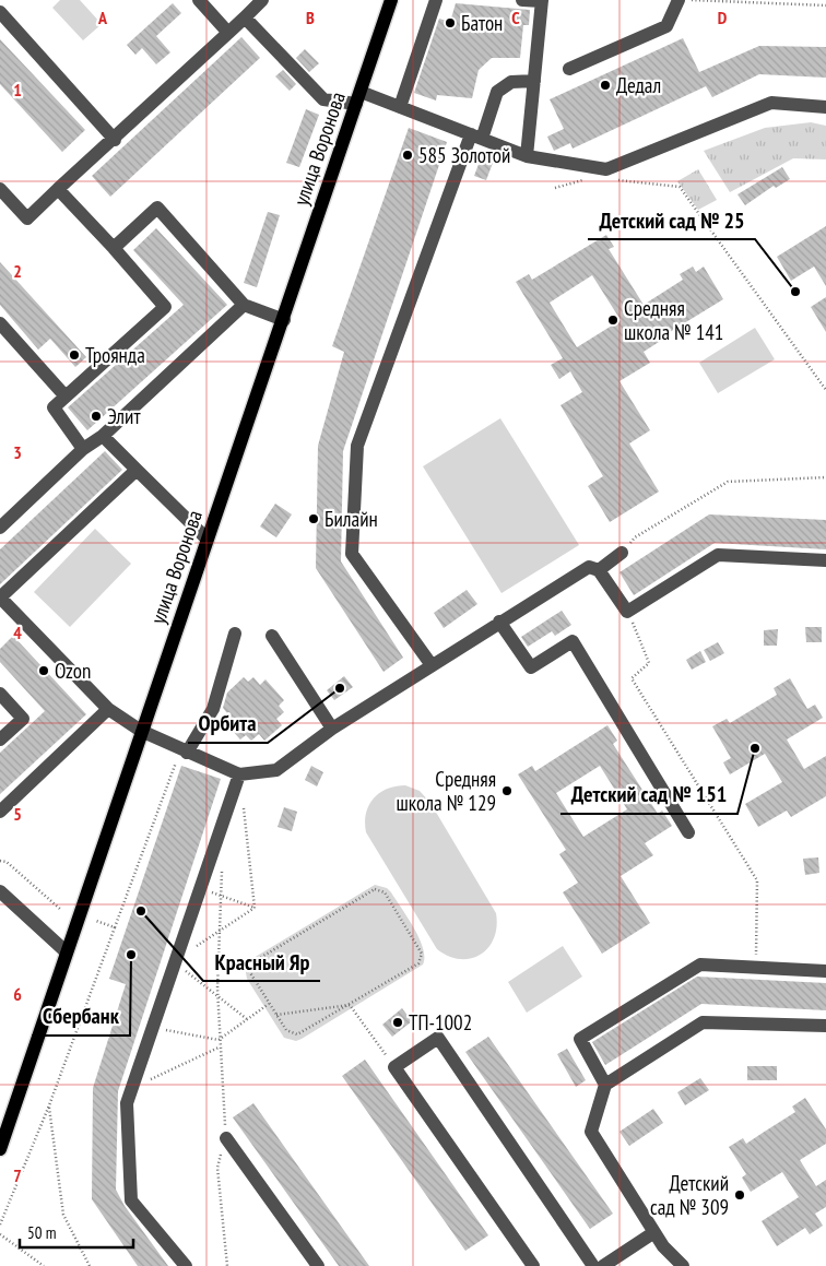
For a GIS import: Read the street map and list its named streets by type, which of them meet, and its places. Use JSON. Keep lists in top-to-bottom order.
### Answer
{
  "streets": {
    "main road": ["улица Воронова"]
  },
  "places": [
    "Батон",
    "Дедал",
    "585 Золотой",
    "Детский сад № 25",
    "Средняя школа № 141",
    "Троянда",
    "Элит",
    "Билайн",
    "Ozon",
    "Орбита",
    "Детский сад № 151",
    "Средняя школа № 129",
    "Красный Яр",
    "Сбербанк",
    "ТП-1002",
    "Детский сад № 309"
  ],
  "scale_bar": "50 m",
  "grid": {
    "columns": [
      "A",
      "B",
      "C",
      "D"
    ],
    "rows": [
      "1",
      "2",
      "3",
      "4",
      "5",
      "6",
      "7"
    ]
  }
}
